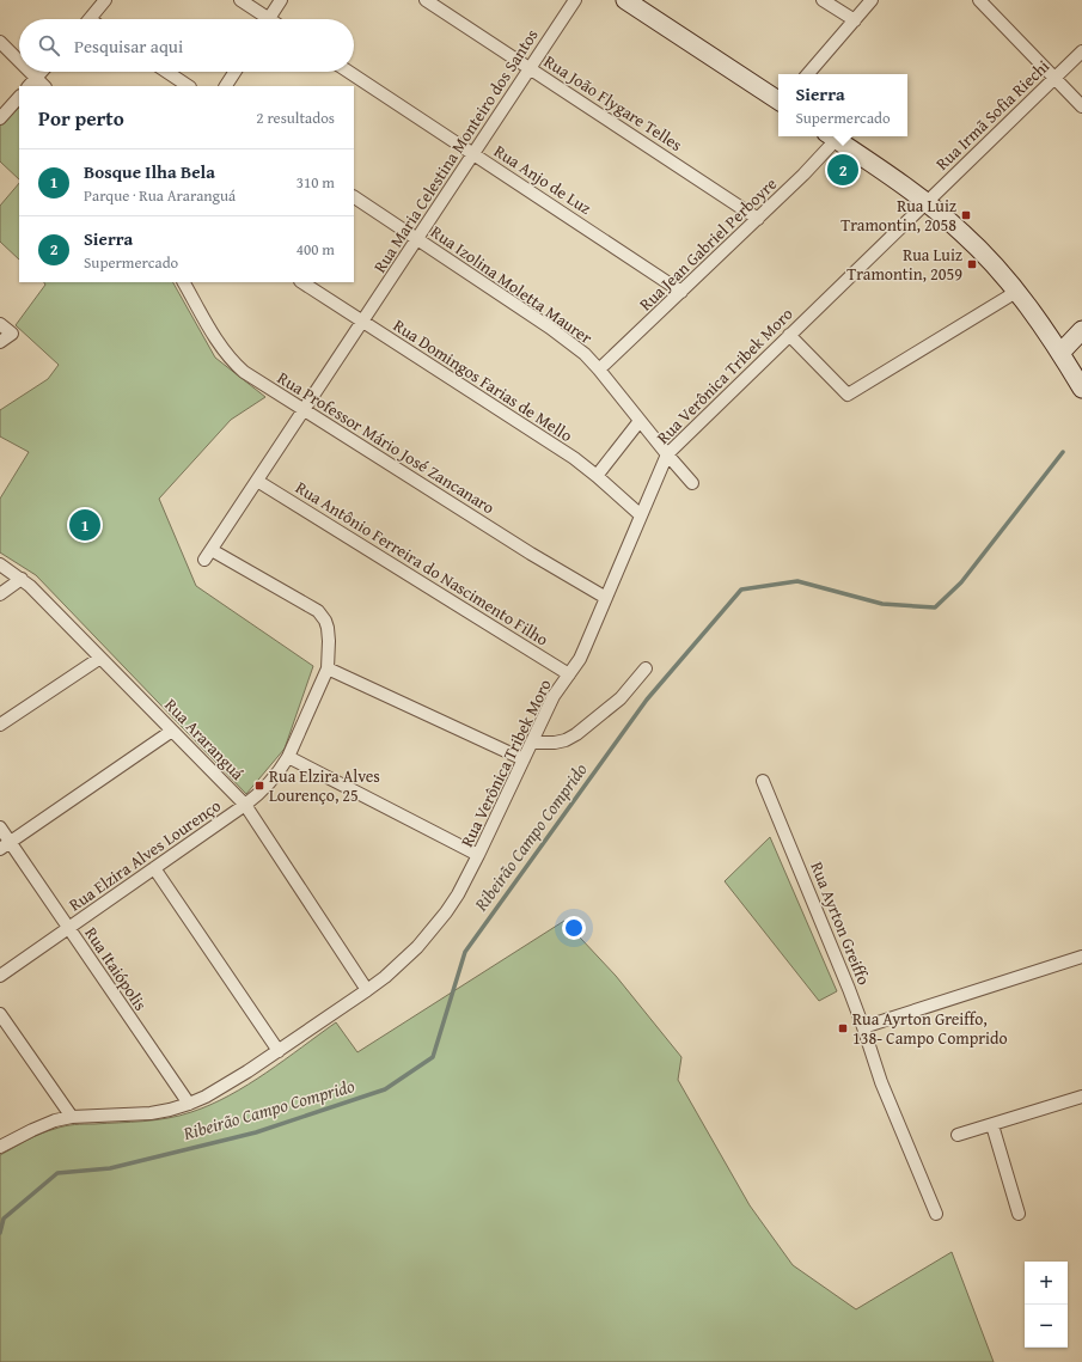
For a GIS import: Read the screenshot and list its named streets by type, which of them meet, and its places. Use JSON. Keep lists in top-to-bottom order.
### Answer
{
  "streets": {
    "street": [
      "Rua João Flygare Telles",
      "Rua Irmã Sofia Riechi",
      "Rua Maria Celestina Monteiro dos Santos",
      "Rua Anjo de Luz",
      "Rua Jean Gabriel Perboyre",
      "Rua Izolina Moletta Maurer",
      "Rua Verônica Tribek Moro",
      "Rua Domingos Farias de Mello",
      "Rua Professor Mário José Zancanaro",
      "Rua Antônio Ferreira do Nascimento Filho",
      "Rua Araranguá",
      "Rua Elzira Alves Lourenço",
      "Rua Ayrton Greiffo",
      "Rua Itaiópolis"
    ]
  },
  "crossings": [
    ["Rua João Flygare Telles", "Rua Maria Celestina Monteiro dos Santos"],
    ["Rua João Flygare Telles", "Rua Jean Gabriel Perboyre"],
    ["Rua Irmã Sofia Riechi", "Rua Verônica Tribek Moro"],
    ["Rua Maria Celestina Monteiro dos Santos", "Rua Anjo de Luz"],
    ["Rua Maria Celestina Monteiro dos Santos", "Rua Izolina Moletta Maurer"],
    ["Rua Maria Celestina Monteiro dos Santos", "Rua Domingos Farias de Mello"],
    ["Rua Maria Celestina Monteiro dos Santos", "Rua Professor Mário José Zancanaro"],
    ["Rua Maria Celestina Monteiro dos Santos", "Rua Antônio Ferreira do Nascimento Filho"],
    ["Rua Maria Celestina Monteiro dos Santos", "Rua Elzira Alves Lourenço"],
    ["Rua Anjo de Luz", "Rua Jean Gabriel Perboyre"],
    ["Rua Jean Gabriel Perboyre", "Rua Izolina Moletta Maurer"],
    ["Rua Izolina Moletta Maurer", "Rua Verônica Tribek Moro"],
    ["Rua Verônica Tribek Moro", "Rua Domingos Farias de Mello"],
    ["Rua Verônica Tribek Moro", "Rua Professor Mário José Zancanaro"],
    ["Rua Verônica Tribek Moro", "Rua Antônio Ferreira do Nascimento Filho"],
    ["Rua Verônica Tribek Moro", "Rua Araranguá"],
    ["Rua Verônica Tribek Moro", "Rua Itaiópolis"],
    ["Rua Araranguá", "Rua Elzira Alves Lourenço"],
    ["Rua Elzira Alves Lourenço", "Rua Itaiópolis"]
  ],
  "water": ["Ribeirão Campo Comprido"],
  "places": {
    "transit": [
      "Rua Luiz Tramontin, 2058",
      "Rua Luiz Tramontin, 2059",
      "Rua Elzira Alves Lourenço, 25",
      "Rua Ayrton Greiffo, 138- Campo Comprido"
    ]
  },
  "page": {
    "search": "Pesquisar aqui",
    "popup": ["Sierra", "Supermercado"],
    "heading": ["Por perto", "2 resultados"],
    "list": [
      {
        "mark": "1",
        "name": "Bosque Ilha Bela",
        "note": "Parque · Rua Araranguá",
        "value": "310 m"
      },
      {
        "mark": "2",
        "name": "Sierra",
        "note": "Supermercado",
        "value": "400 m"
      }
    ],
    "pins": ["2", "1"],
    "map_buttons": ["+", "−"]
  }
}
